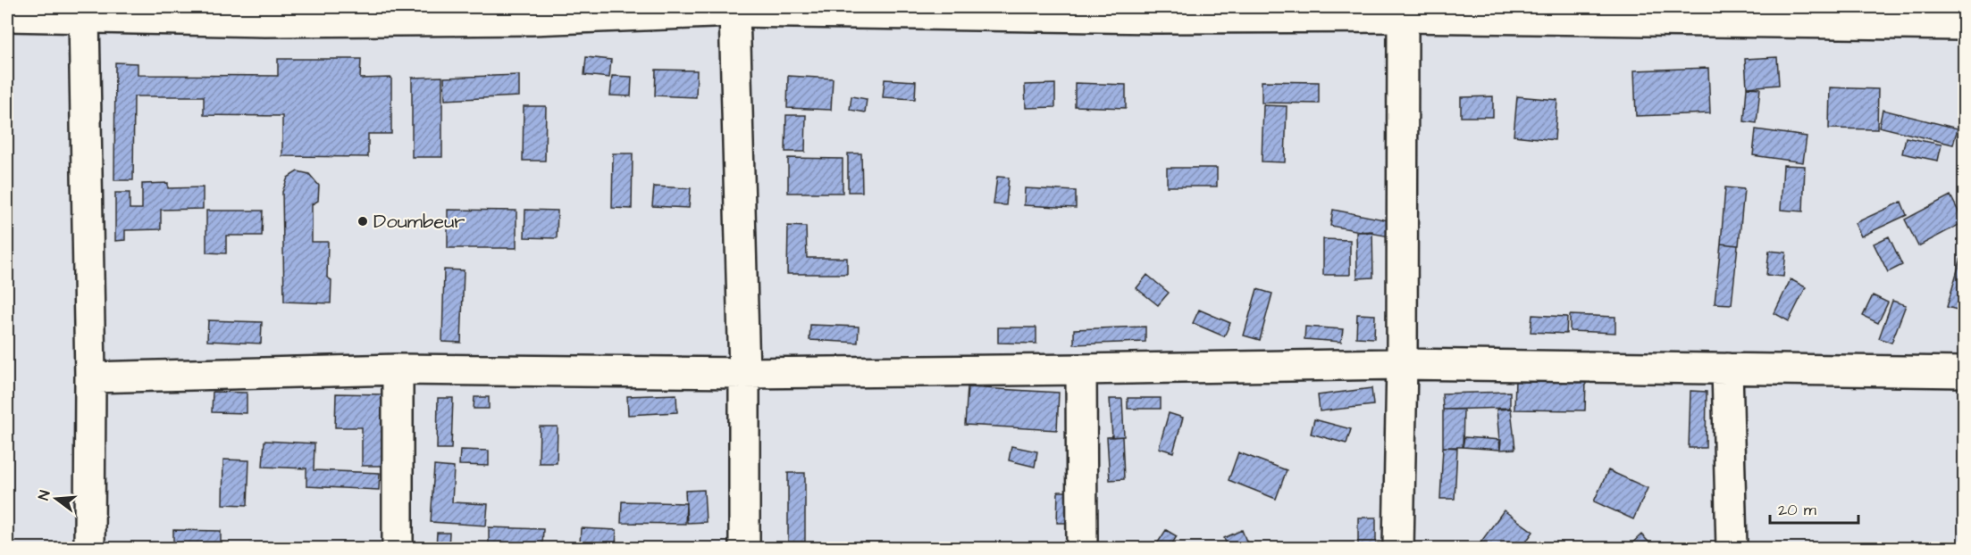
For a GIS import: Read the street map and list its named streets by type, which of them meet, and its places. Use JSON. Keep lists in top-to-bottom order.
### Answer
{
  "places": ["Doumbeur"],
  "scale_bar": "20 m",
  "north": "left"
}
